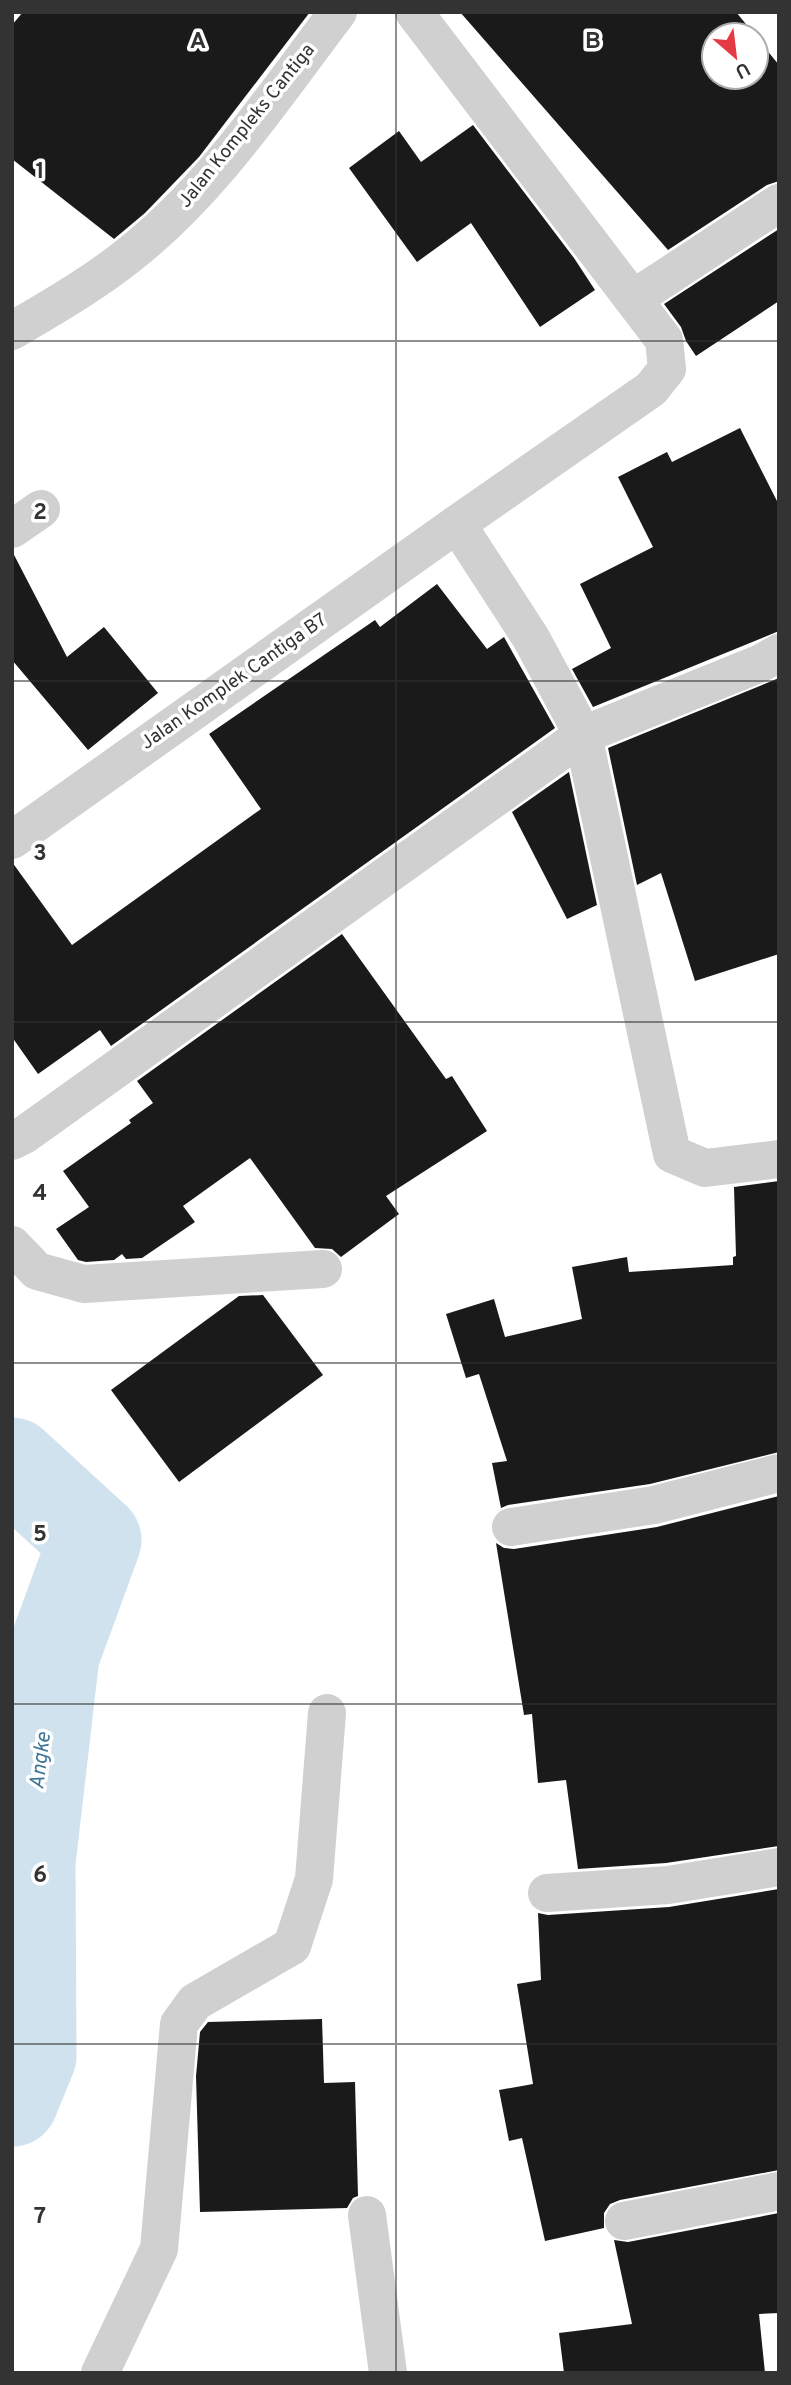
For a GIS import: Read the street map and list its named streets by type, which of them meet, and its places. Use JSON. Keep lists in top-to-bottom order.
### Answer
{
  "streets": {
    "street": ["Jalan Kompleks Cantiga", "Jalan Komplek Cantiga B7"]
  },
  "water": ["Angke"],
  "north": "bottom right",
  "grid": {
    "columns": ["A", "B"],
    "rows": [
      "1",
      "2",
      "3",
      "4",
      "5",
      "6",
      "7"
    ]
  }
}
